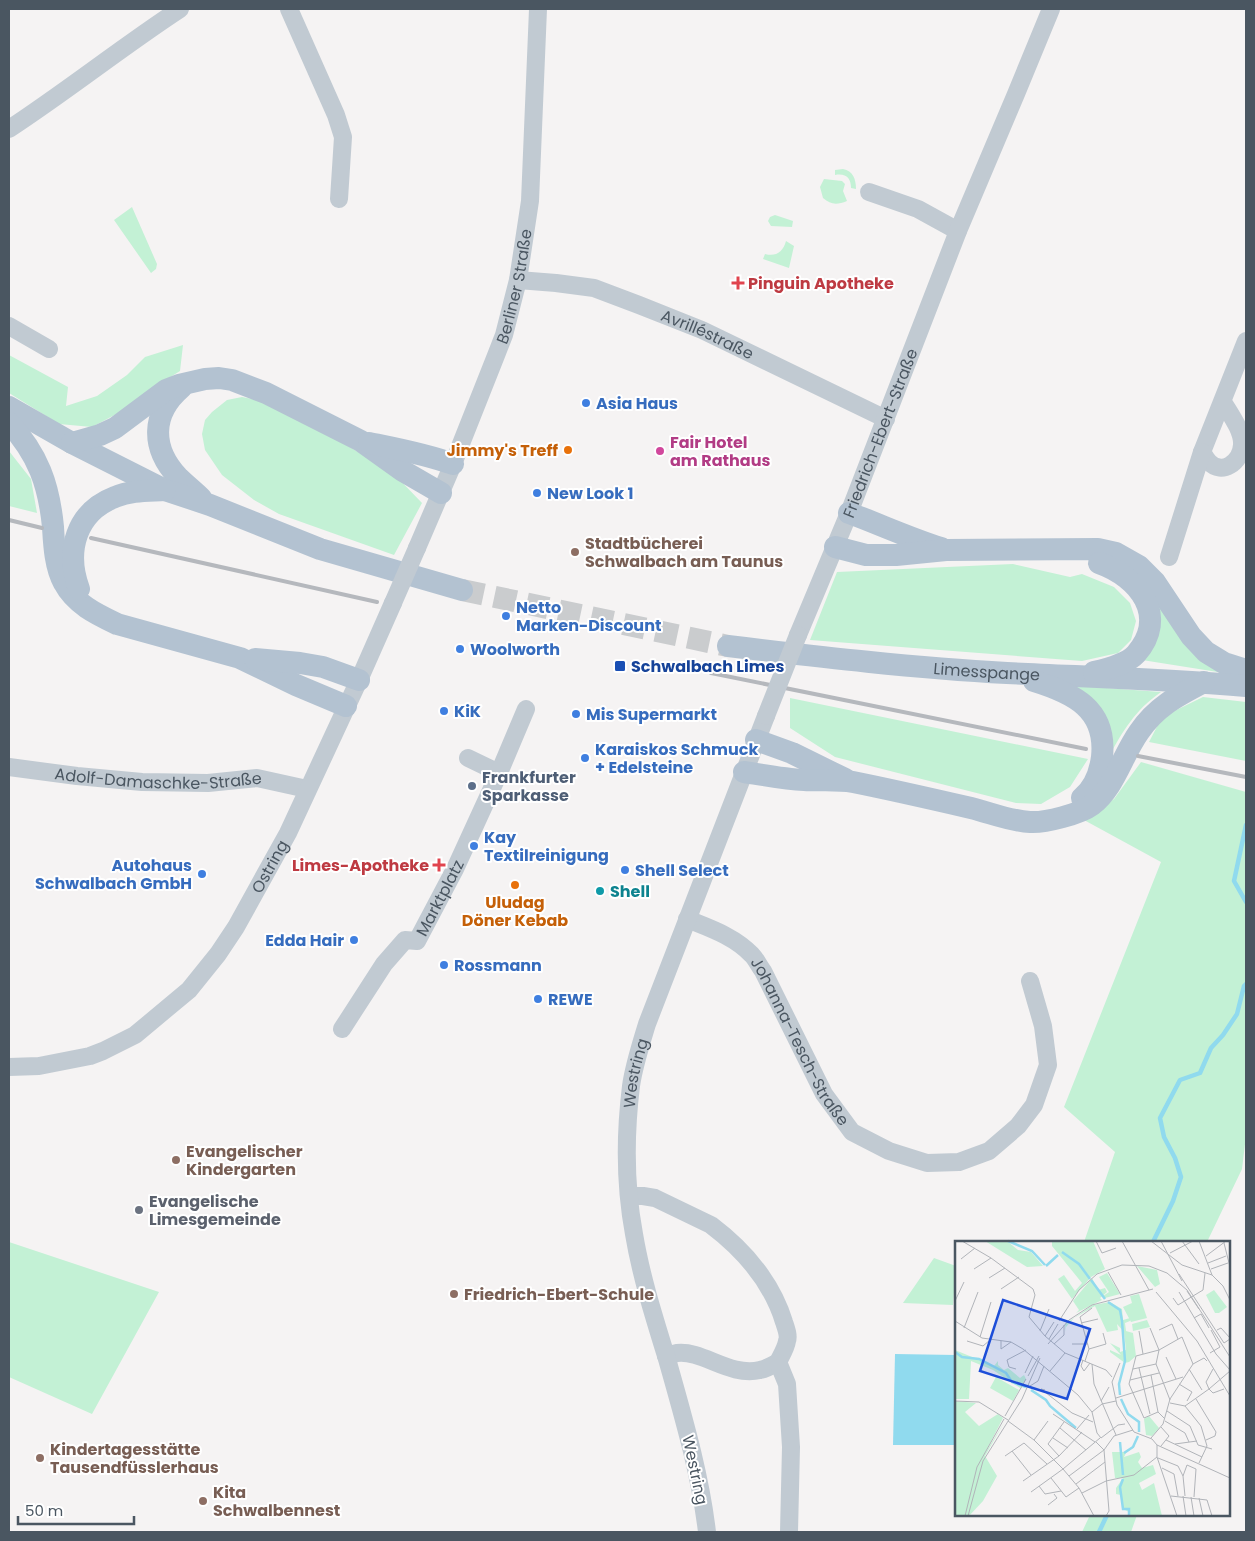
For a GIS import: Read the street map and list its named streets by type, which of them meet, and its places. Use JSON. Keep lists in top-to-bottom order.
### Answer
{
  "streets": {
    "main road": ["Limesspange"],
    "street": [
      "Berliner Straße",
      "Avrilléstraße",
      "Friedrich-Ebert-Straße",
      "Adolf-Damaschke-Straße",
      "Ostring",
      "Marktplatz",
      "Johanna-Tesch-Straße",
      "Westring"
    ]
  },
  "crossings": [
    ["Berliner Straße", "Avrilléstraße"],
    ["Berliner Straße", "Ostring"],
    ["Avrilléstraße", "Friedrich-Ebert-Straße"],
    ["Friedrich-Ebert-Straße", "Westring"],
    ["Adolf-Damaschke-Straße", "Ostring"],
    ["Johanna-Tesch-Straße", "Westring"]
  ],
  "places": {
    "health": ["Pinguin Apotheke", "Limes-Apotheke"],
    "other": [
      "Asia Haus",
      "Jimmy's Treff",
      "Fair Hotel am Rathaus",
      "New Look 1",
      "Stadtbücherei Schwalbach am Taunus",
      "Netto Marken-Discount",
      "Woolworth",
      "KiK",
      "Mis Supermarkt",
      "Karaiskos Schmuck + Edelsteine",
      "Frankfurter Sparkasse",
      "Kay Textilreinigung",
      "Shell Select",
      "Autohaus Schwalbach GmbH",
      "Uludag Döner Kebab",
      "Shell",
      "Edda Hair",
      "Rossmann",
      "REWE",
      "Evangelischer Kindergarten",
      "Evangelische Limesgemeinde",
      "Friedrich-Ebert-Schule",
      "Kindertagesstätte Tausendfüsslerhaus",
      "Kita Schwalbennest"
    ],
    "transit": ["Schwalbach Limes"]
  },
  "scale_bar": "50 m"
}
